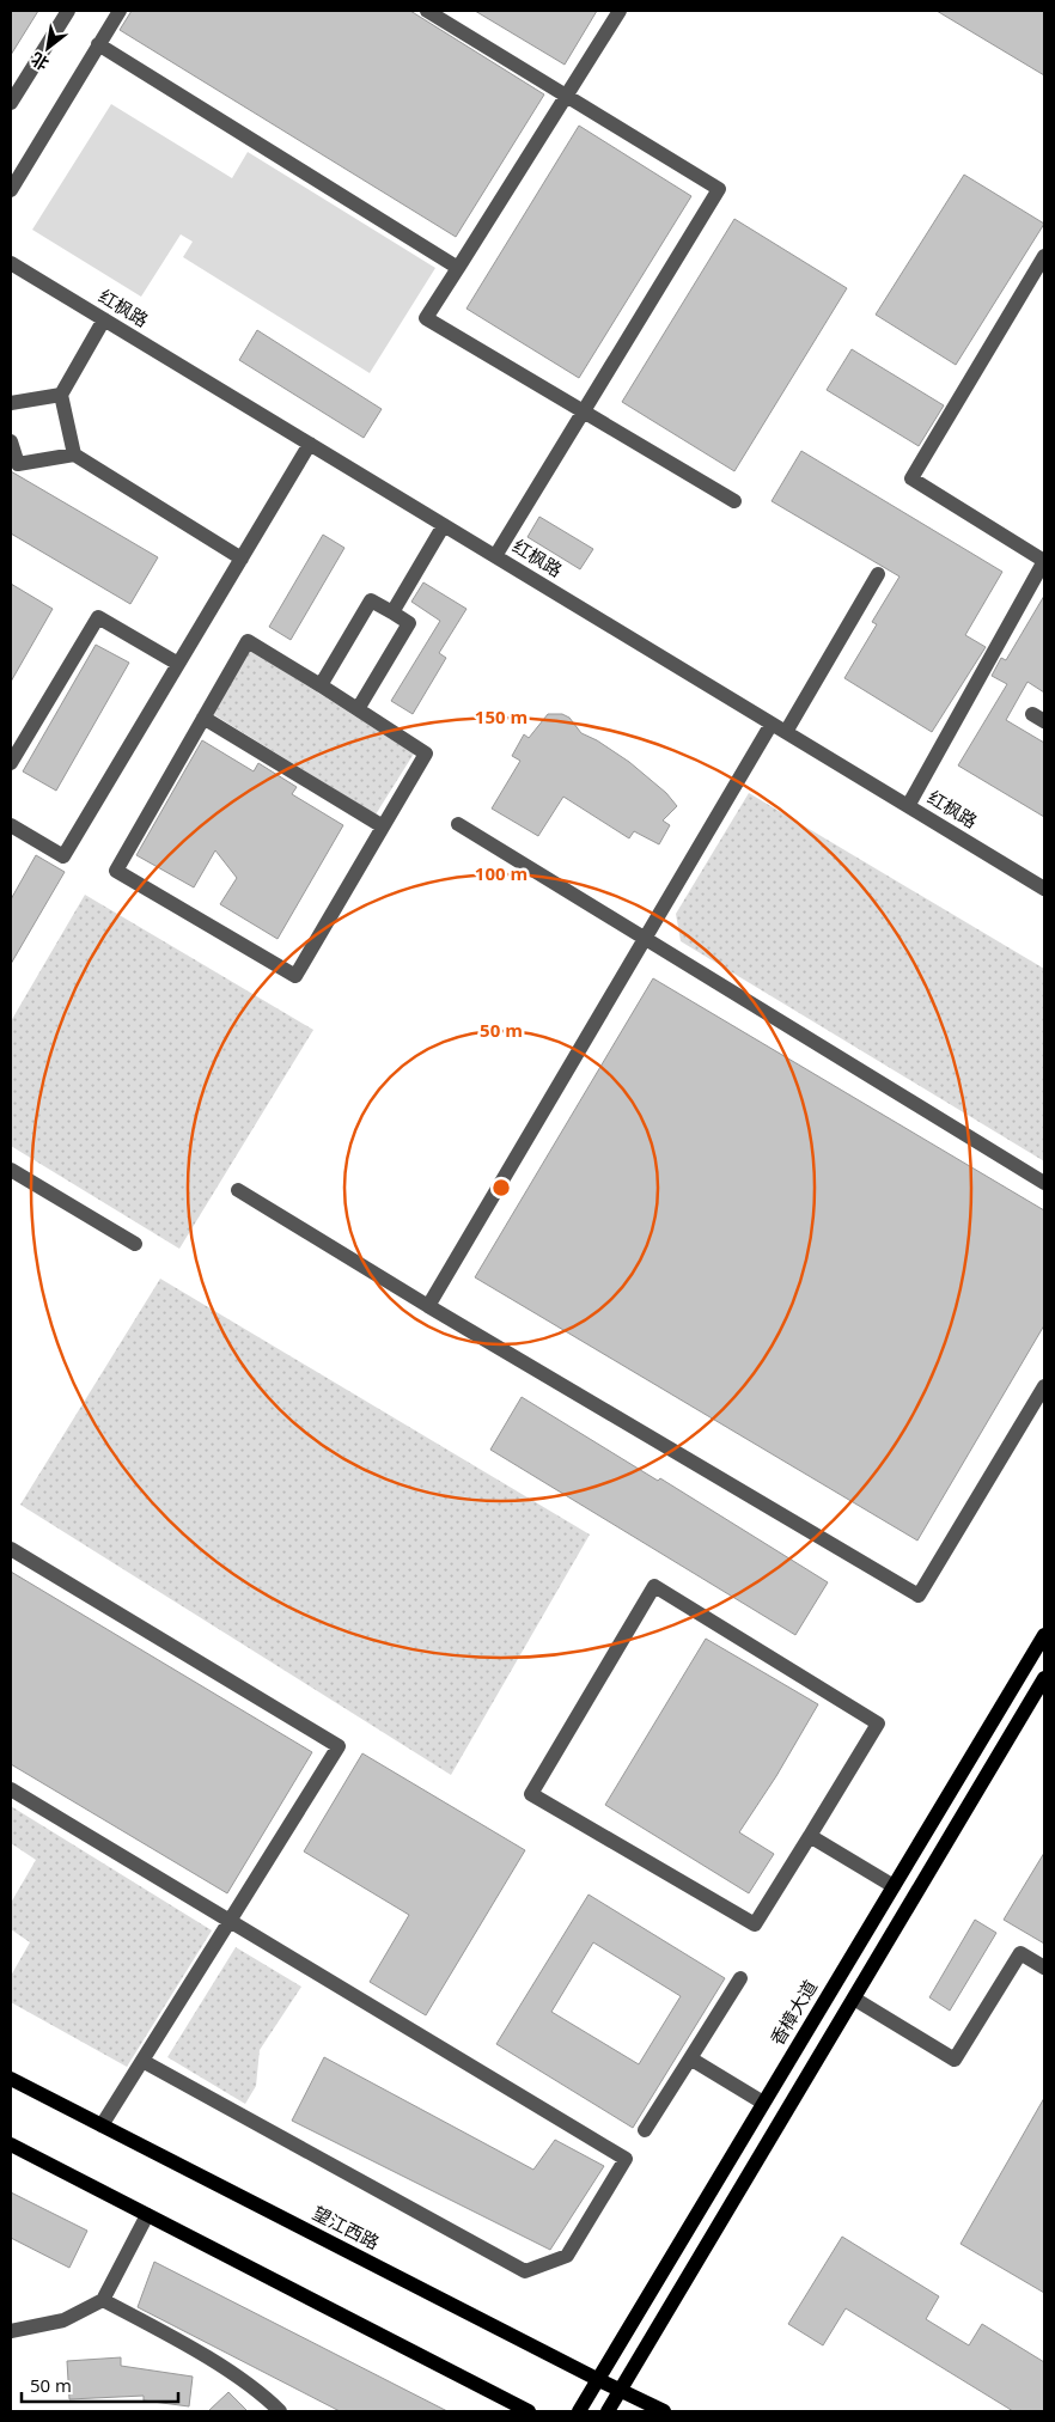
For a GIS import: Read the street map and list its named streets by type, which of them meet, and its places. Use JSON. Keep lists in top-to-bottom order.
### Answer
{
  "streets": {
    "main road": ["香樟大道", "望江西路"],
    "street": ["红枫路"]
  },
  "crossings": [
    ["香樟大道", "望江西路"]
  ],
  "scale_bar": "50 m",
  "north": "bottom left",
  "rings": ["150 m", "100 m", "50 m"]
}
